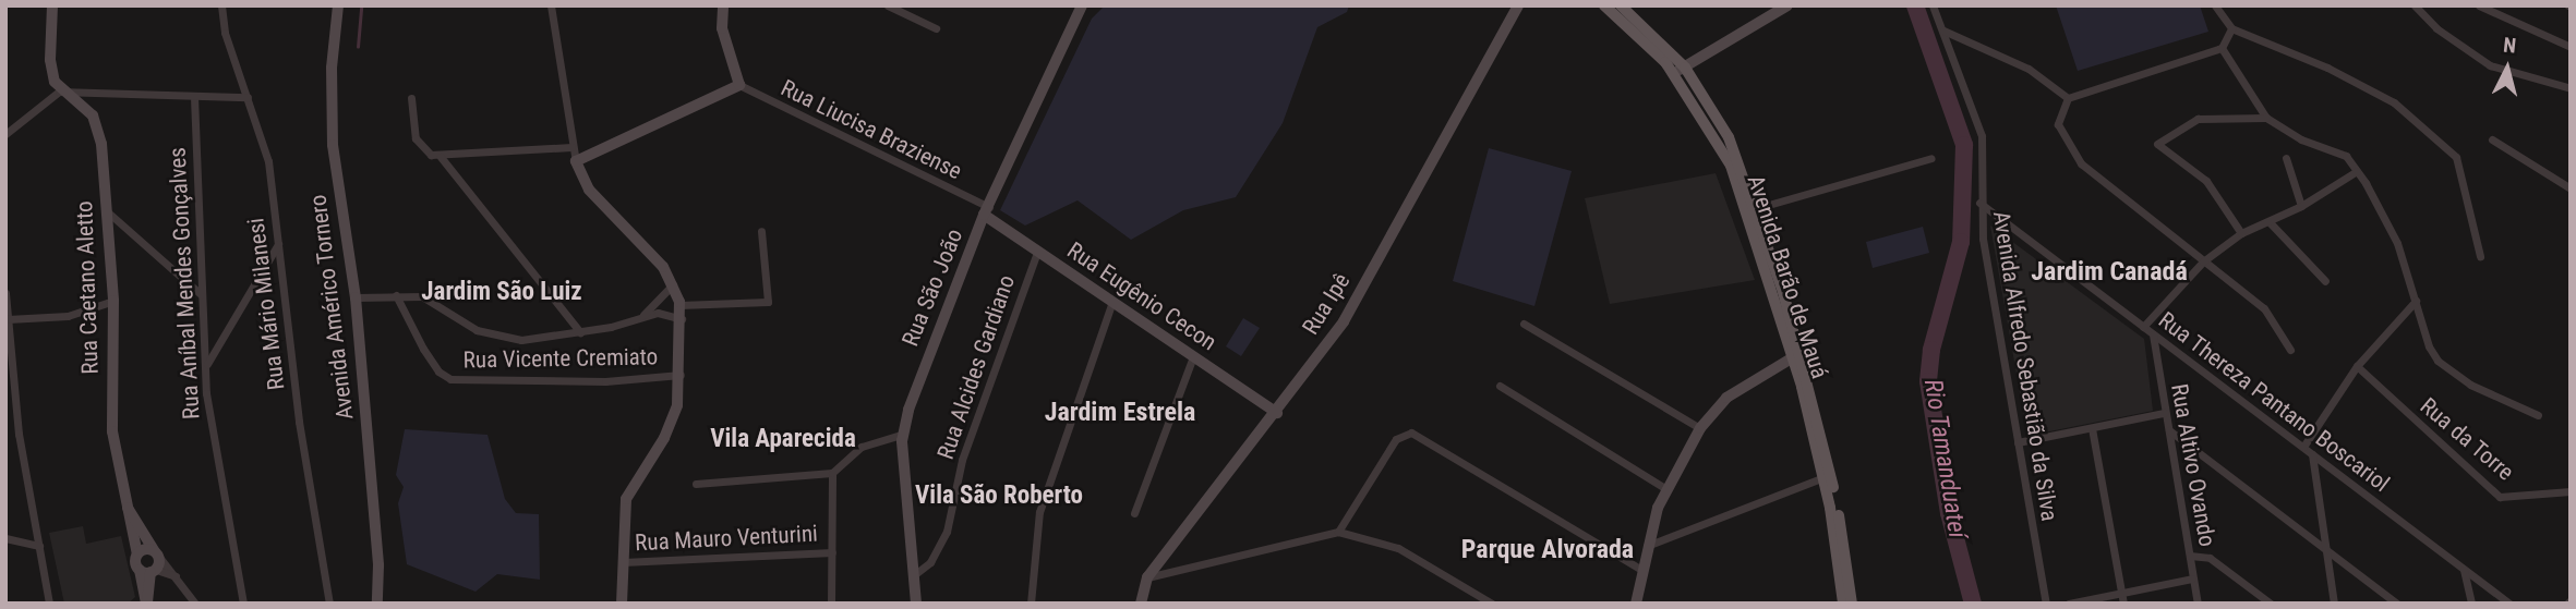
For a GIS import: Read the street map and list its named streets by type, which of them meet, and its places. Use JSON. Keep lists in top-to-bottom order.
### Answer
{
  "streets": {
    "main road": ["Avenida Barão de Mauá"],
    "street": [
      "Rua Liucisa Braziense",
      "Rua Aníbal Mendes Gonçalves",
      "Rua Caetano Aletto",
      "Rua São João",
      "Rua Eugênio Cecon",
      "Rua Mário Milanesi",
      "Rua Ipê",
      "Avenida Américo Tornero",
      "Rua Vicente Cremiato",
      "Avenida Alfredo Sebastião da Silva",
      "Rua Alcides Gardiano",
      "Rua Thereza Pantano Boscariol",
      "Rua da Torre",
      "Rua Altivo Ovando",
      "Rua Mauro Venturini"
    ]
  },
  "crossings": [
    ["Rua Liucisa Braziense", "Rua São João"],
    ["Rua Liucisa Braziense", "Rua Eugênio Cecon"],
    ["Rua São João", "Rua Eugênio Cecon"],
    ["Rua São João", "Rua Alcides Gardiano"],
    ["Rua Eugênio Cecon", "Rua Ipê"],
    ["Rua Eugênio Cecon", "Rua Alcides Gardiano"],
    ["Avenida Alfredo Sebastião da Silva", "Rua Thereza Pantano Boscariol"],
    ["Rua Thereza Pantano Boscariol", "Rua Altivo Ovando"]
  ],
  "districts": [
    "Jardim Canadá",
    "Jardim São Luiz",
    "Jardim Estrela",
    "Vila Aparecida",
    "Vila São Roberto",
    "Parque Alvorada"
  ],
  "water": ["Rio Tamanduateí"],
  "north": "top"
}
